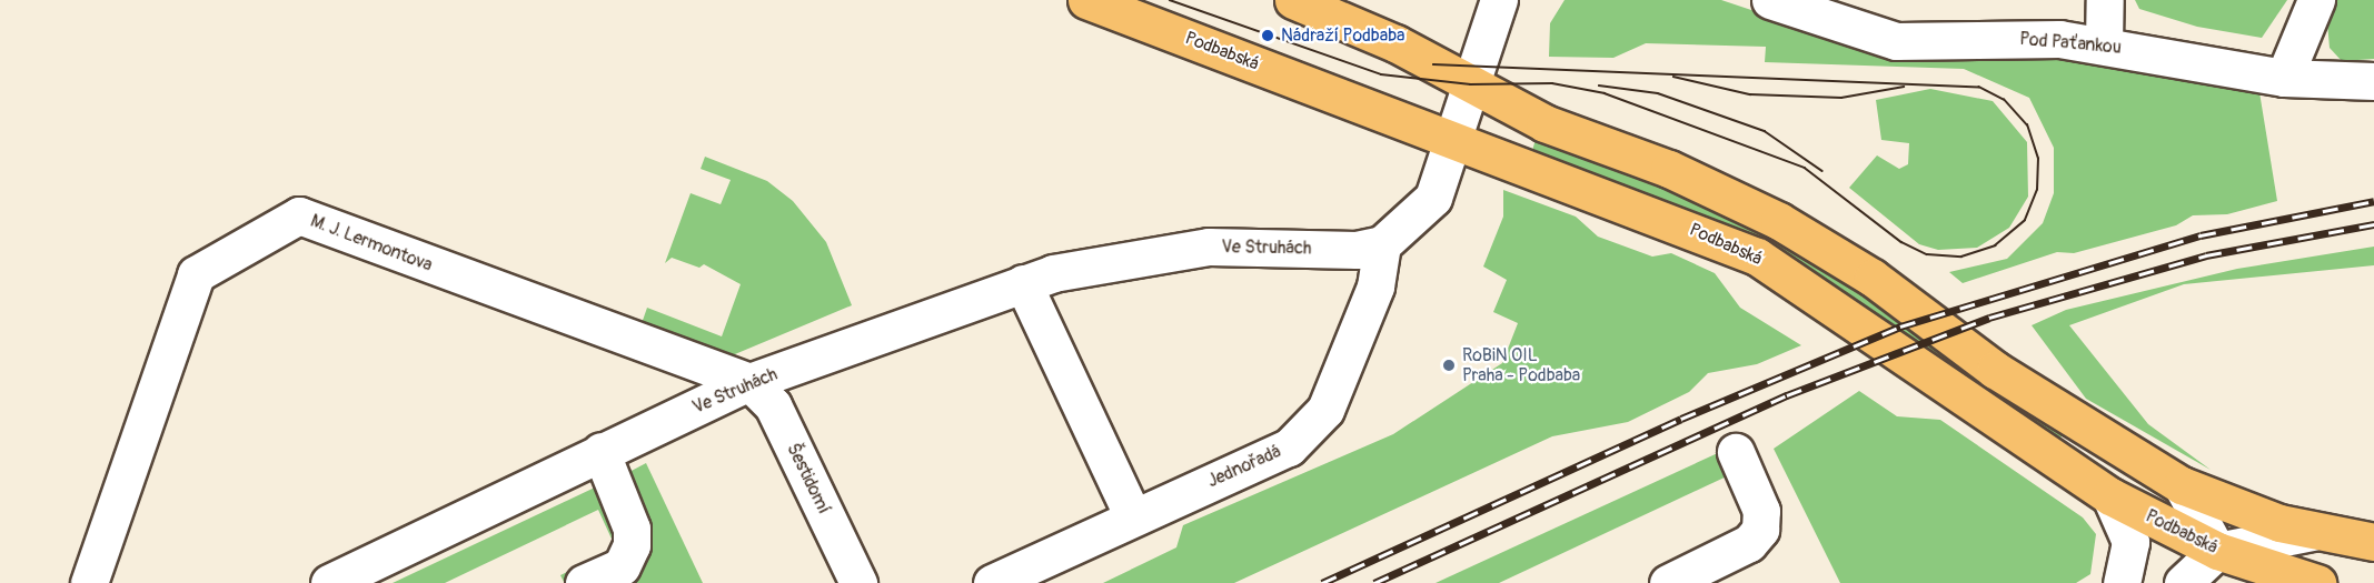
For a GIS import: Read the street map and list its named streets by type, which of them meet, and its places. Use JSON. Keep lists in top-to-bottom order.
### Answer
{
  "streets": {
    "main road": ["Podbabská"],
    "street": [
      "Pod Paťankou",
      "M. J. Lermontova",
      "Ve Struhách",
      "Jednořadá",
      "Šestidomí"
    ]
  },
  "crossings": [
    ["M. J. Lermontova", "Ve Struhách"],
    ["M. J. Lermontova", "Šestidomí"],
    ["Ve Struhách", "Jednořadá"],
    ["Ve Struhách", "Šestidomí"]
  ],
  "places": ["Nádraží Podbaba", "RoBiN OIL Praha - Podbaba"]
}
